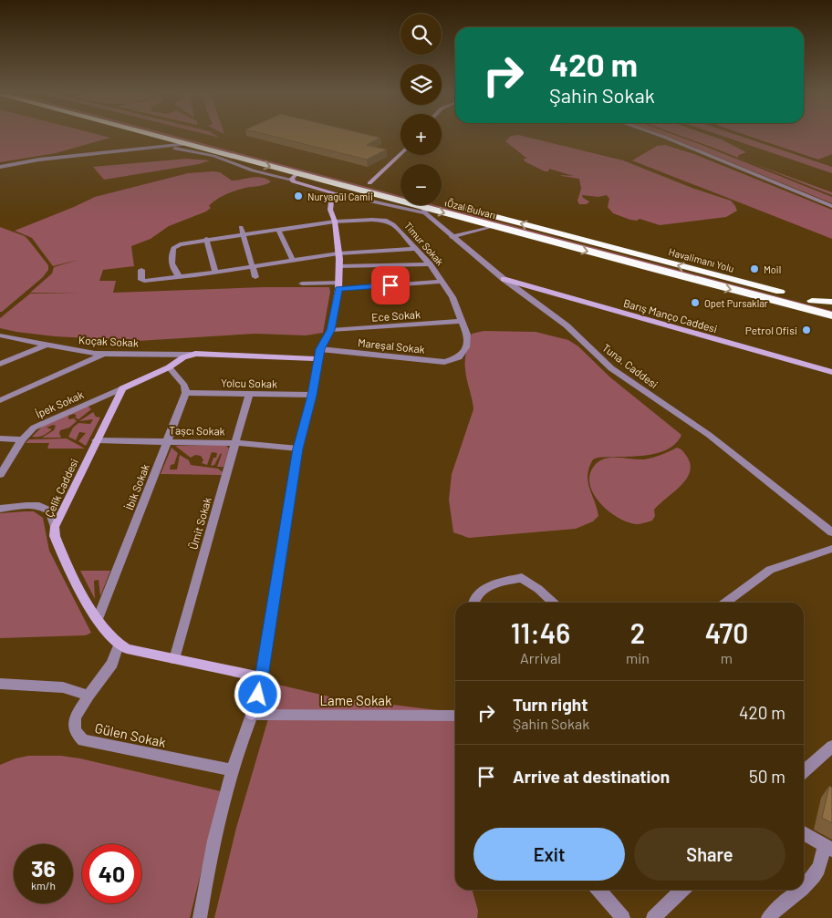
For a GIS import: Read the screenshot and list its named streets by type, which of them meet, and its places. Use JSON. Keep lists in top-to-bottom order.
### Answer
{
  "streets": {
    "highway": ["Özal Bulvarı", "Havalimanı Yolu"],
    "street": [
      "Timur Sokak",
      "Ece Sokak",
      "Barış Manço Caddesi",
      "Koçak Sokak",
      "Mareşal Sokak",
      "Tuna. Caddesi",
      "Yolcu Sokak",
      "İpek Sokak",
      "Taşcı Sokak",
      "İbik Sokak",
      "Çelik Caddesi",
      "Ümit Sokak",
      "Lame Sokak",
      "Gülen Sokak"
    ]
  },
  "crossings": [
    ["Özal Bulvarı", "Havalimanı Yolu"],
    ["Özal Bulvarı", "Tuna. Caddesi"],
    ["Timur Sokak", "Ece Sokak"],
    ["Timur Sokak", "Mareşal Sokak"],
    ["Barış Manço Caddesi", "Tuna. Caddesi"],
    ["Yolcu Sokak", "İbik Sokak"],
    ["Yolcu Sokak", "Ümit Sokak"],
    ["İpek Sokak", "Çelik Caddesi"],
    ["Taşcı Sokak", "İbik Sokak"],
    ["Taşcı Sokak", "Çelik Caddesi"],
    ["Taşcı Sokak", "Ümit Sokak"],
    ["İbik Sokak", "Çelik Caddesi"],
    ["Çelik Caddesi", "Ümit Sokak"]
  ],
  "one_way": ["Havalimanı Yolu"],
  "places": [
    "Nuryagül Camii",
    "Moil",
    "Opet Pursaklar",
    "Petrol Ofisi"
  ],
  "page": {
    "map_buttons": ["+", "−"],
    "turn": ["420 m", "Şahin Sokak"],
    "eta": [
      "11:46",
      "Arrival",
      "2",
      "min",
      "470",
      "m"
    ],
    "list": [
      {
        "name": "Turn right",
        "note": "Şahin Sokak",
        "value": "420 m"
      },
      {
        "name": "Arrive at destination",
        "value": "50 m"
      }
    ],
    "buttons": ["Exit", "Share"],
    "speed": "36 km/h",
    "limit": "40"
  }
}
